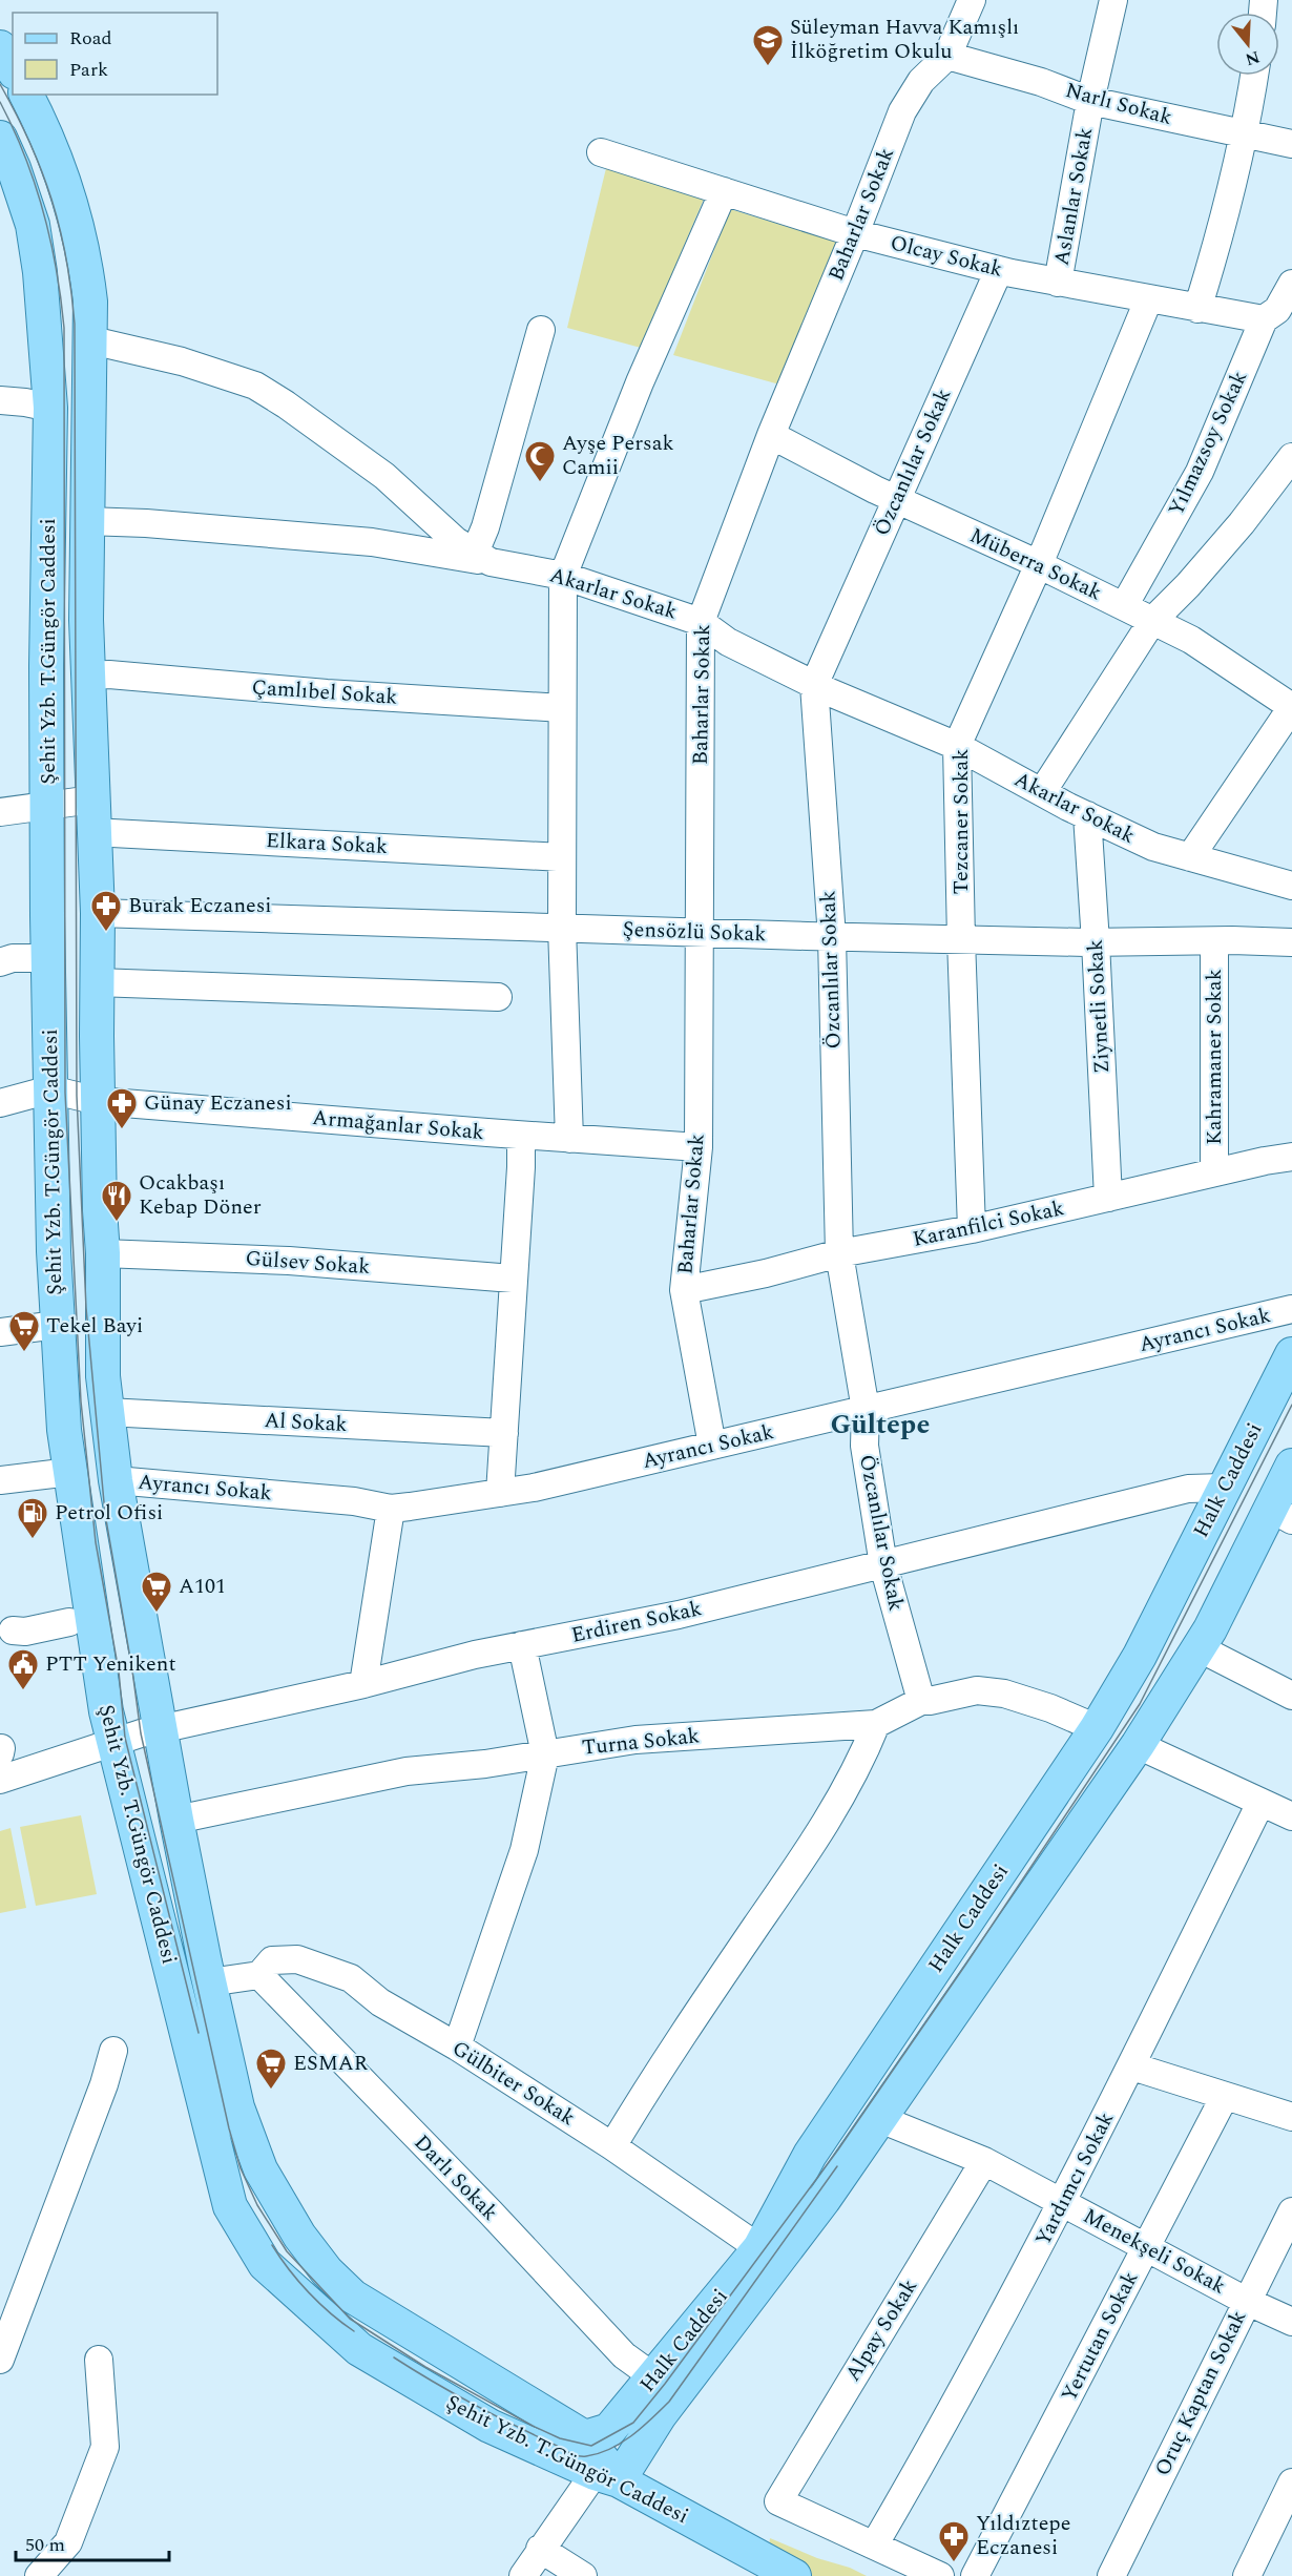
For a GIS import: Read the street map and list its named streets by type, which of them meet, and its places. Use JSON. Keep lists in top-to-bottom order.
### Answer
{
  "streets": {
    "main road": ["Şehit Yzb. T.Güngör Caddesi", "Halk Caddesi"],
    "street": [
      "Narlı Sokak",
      "Aslanlar Sokak",
      "Baharlar Sokak",
      "Olcay Sokak",
      "Yılmazsoy Sokak",
      "Özcanlılar Sokak",
      "Müberra Sokak",
      "Akarlar Sokak",
      "Çamlıbel Sokak",
      "Tezcaner Sokak",
      "Elkara Sokak",
      "Şensözlü Sokak",
      "Ziynetli Sokak",
      "Kahramaner Sokak",
      "Armağanlar Sokak",
      "Karanfilci Sokak",
      "Gülsev Sokak",
      "Ayrancı Sokak",
      "Al Sokak",
      "Erdiren Sokak",
      "Turna Sokak",
      "Gülbiter Sokak",
      "Darlı Sokak",
      "Yardımcı Sokak",
      "Menekşeli Sokak",
      "Alpay Sokak",
      "Yertutan Sokak",
      "Oruç Kaptan Sokak"
    ]
  },
  "crossings": [
    ["Narlı Sokak", "Aslanlar Sokak"],
    ["Narlı Sokak", "Baharlar Sokak"],
    ["Aslanlar Sokak", "Olcay Sokak"],
    ["Baharlar Sokak", "Olcay Sokak"],
    ["Baharlar Sokak", "Müberra Sokak"],
    ["Baharlar Sokak", "Akarlar Sokak"],
    ["Baharlar Sokak", "Şensözlü Sokak"],
    ["Baharlar Sokak", "Armağanlar Sokak"],
    ["Baharlar Sokak", "Karanfilci Sokak"],
    ["Baharlar Sokak", "Ayrancı Sokak"],
    ["Olcay Sokak", "Yılmazsoy Sokak"],
    ["Olcay Sokak", "Özcanlılar Sokak"],
    ["Olcay Sokak", "Tezcaner Sokak"],
    ["Yılmazsoy Sokak", "Müberra Sokak"],
    ["Özcanlılar Sokak", "Müberra Sokak"],
    ["Özcanlılar Sokak", "Akarlar Sokak"],
    ["Özcanlılar Sokak", "Şensözlü Sokak"],
    ["Özcanlılar Sokak", "Karanfilci Sokak"],
    ["Özcanlılar Sokak", "Ayrancı Sokak"],
    ["Özcanlılar Sokak", "Erdiren Sokak"],
    ["Özcanlılar Sokak", "Turna Sokak"],
    ["Müberra Sokak", "Tezcaner Sokak"],
    ["Akarlar Sokak", "Şehit Yzb. T.Güngör Caddesi"],
    ["Akarlar Sokak", "Tezcaner Sokak"],
    ["Akarlar Sokak", "Ziynetli Sokak"],
    ["Şehit Yzb. T.Güngör Caddesi", "Çamlıbel Sokak"],
    ["Şehit Yzb. T.Güngör Caddesi", "Elkara Sokak"],
    ["Şehit Yzb. T.Güngör Caddesi", "Şensözlü Sokak"],
    ["Şehit Yzb. T.Güngör Caddesi", "Armağanlar Sokak"],
    ["Şehit Yzb. T.Güngör Caddesi", "Gülsev Sokak"],
    ["Şehit Yzb. T.Güngör Caddesi", "Ayrancı Sokak"],
    ["Şehit Yzb. T.Güngör Caddesi", "Al Sokak"],
    ["Şehit Yzb. T.Güngör Caddesi", "Halk Caddesi"],
    ["Şehit Yzb. T.Güngör Caddesi", "Erdiren Sokak"],
    ["Şehit Yzb. T.Güngör Caddesi", "Turna Sokak"],
    ["Tezcaner Sokak", "Şensözlü Sokak"],
    ["Tezcaner Sokak", "Karanfilci Sokak"],
    ["Şensözlü Sokak", "Ziynetli Sokak"],
    ["Şensözlü Sokak", "Kahramaner Sokak"],
    ["Ziynetli Sokak", "Karanfilci Sokak"],
    ["Kahramaner Sokak", "Karanfilci Sokak"],
    ["Halk Caddesi", "Erdiren Sokak"],
    ["Halk Caddesi", "Turna Sokak"],
    ["Halk Caddesi", "Gülbiter Sokak"],
    ["Halk Caddesi", "Darlı Sokak"],
    ["Halk Caddesi", "Menekşeli Sokak"],
    ["Gülbiter Sokak", "Darlı Sokak"],
    ["Yardımcı Sokak", "Menekşeli Sokak"],
    ["Yardımcı Sokak", "Alpay Sokak"],
    ["Menekşeli Sokak", "Alpay Sokak"],
    ["Menekşeli Sokak", "Yertutan Sokak"],
    ["Menekşeli Sokak", "Oruç Kaptan Sokak"]
  ],
  "districts": ["Gültepe"],
  "places": {
    "school or university": ["Süleyman Havva Kamışlı İlköğretim Okulu"],
    "mosque": ["Ayşe Persak Camii"],
    "pharmacy": ["Burak Eczanesi", "Günay Eczanesi", "Yıldıztepe Eczanesi"],
    "restaurant": ["Ocakbaşı Kebap Döner"],
    "supermarket": ["Tekel Bayi", "A101", "ESMAR"],
    "fuel station": ["Petrol Ofisi"],
    "public building": ["PTT Yenikent"]
  },
  "legend": ["Road", "Park"],
  "scale_bar": "50 m",
  "north": "bottom"
}
